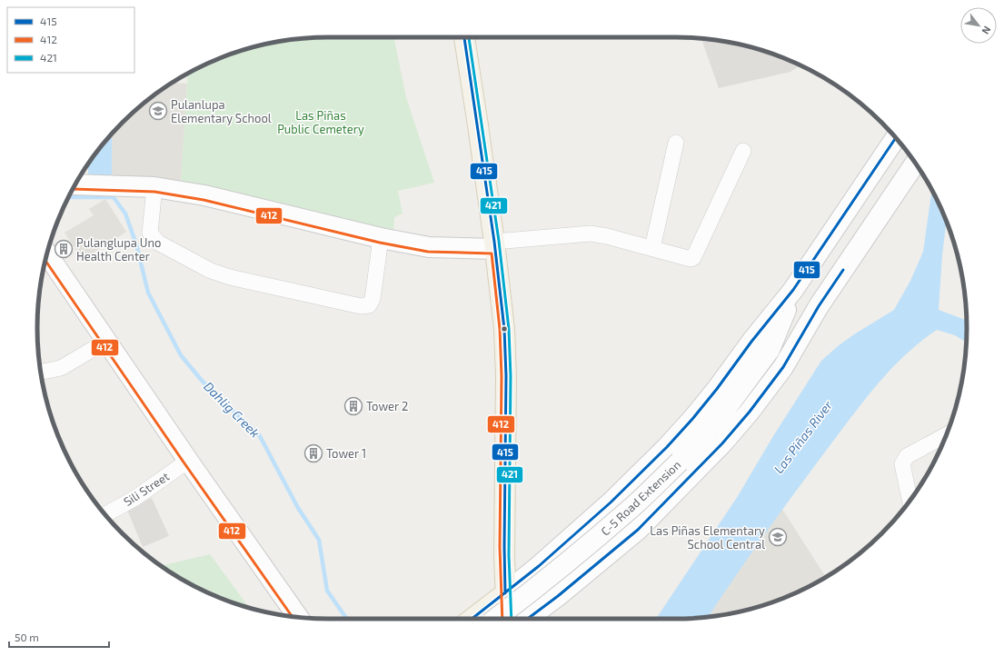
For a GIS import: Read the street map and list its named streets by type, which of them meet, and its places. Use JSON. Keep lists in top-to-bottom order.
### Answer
{
  "streets": {
    "main road": ["C-5 Road Extension"],
    "street": ["Sili Street"]
  },
  "water": ["Dahlig Creek", "Las Piñas River"],
  "parks": ["Las Piñas Public Cemetery"],
  "places": {
    "school or university": ["Pulanlupa Elementary School", "Las Piñas Elementary School Central"],
    "building": ["Pulanglupa Uno Health Center", "Tower 2", "Tower 1"]
  },
  "lines": ["transit line 415", "transit line 421", "transit line 412"],
  "legend": ["415", "412", "421"],
  "scale_bar": "50 m",
  "north": "bottom right"
}
